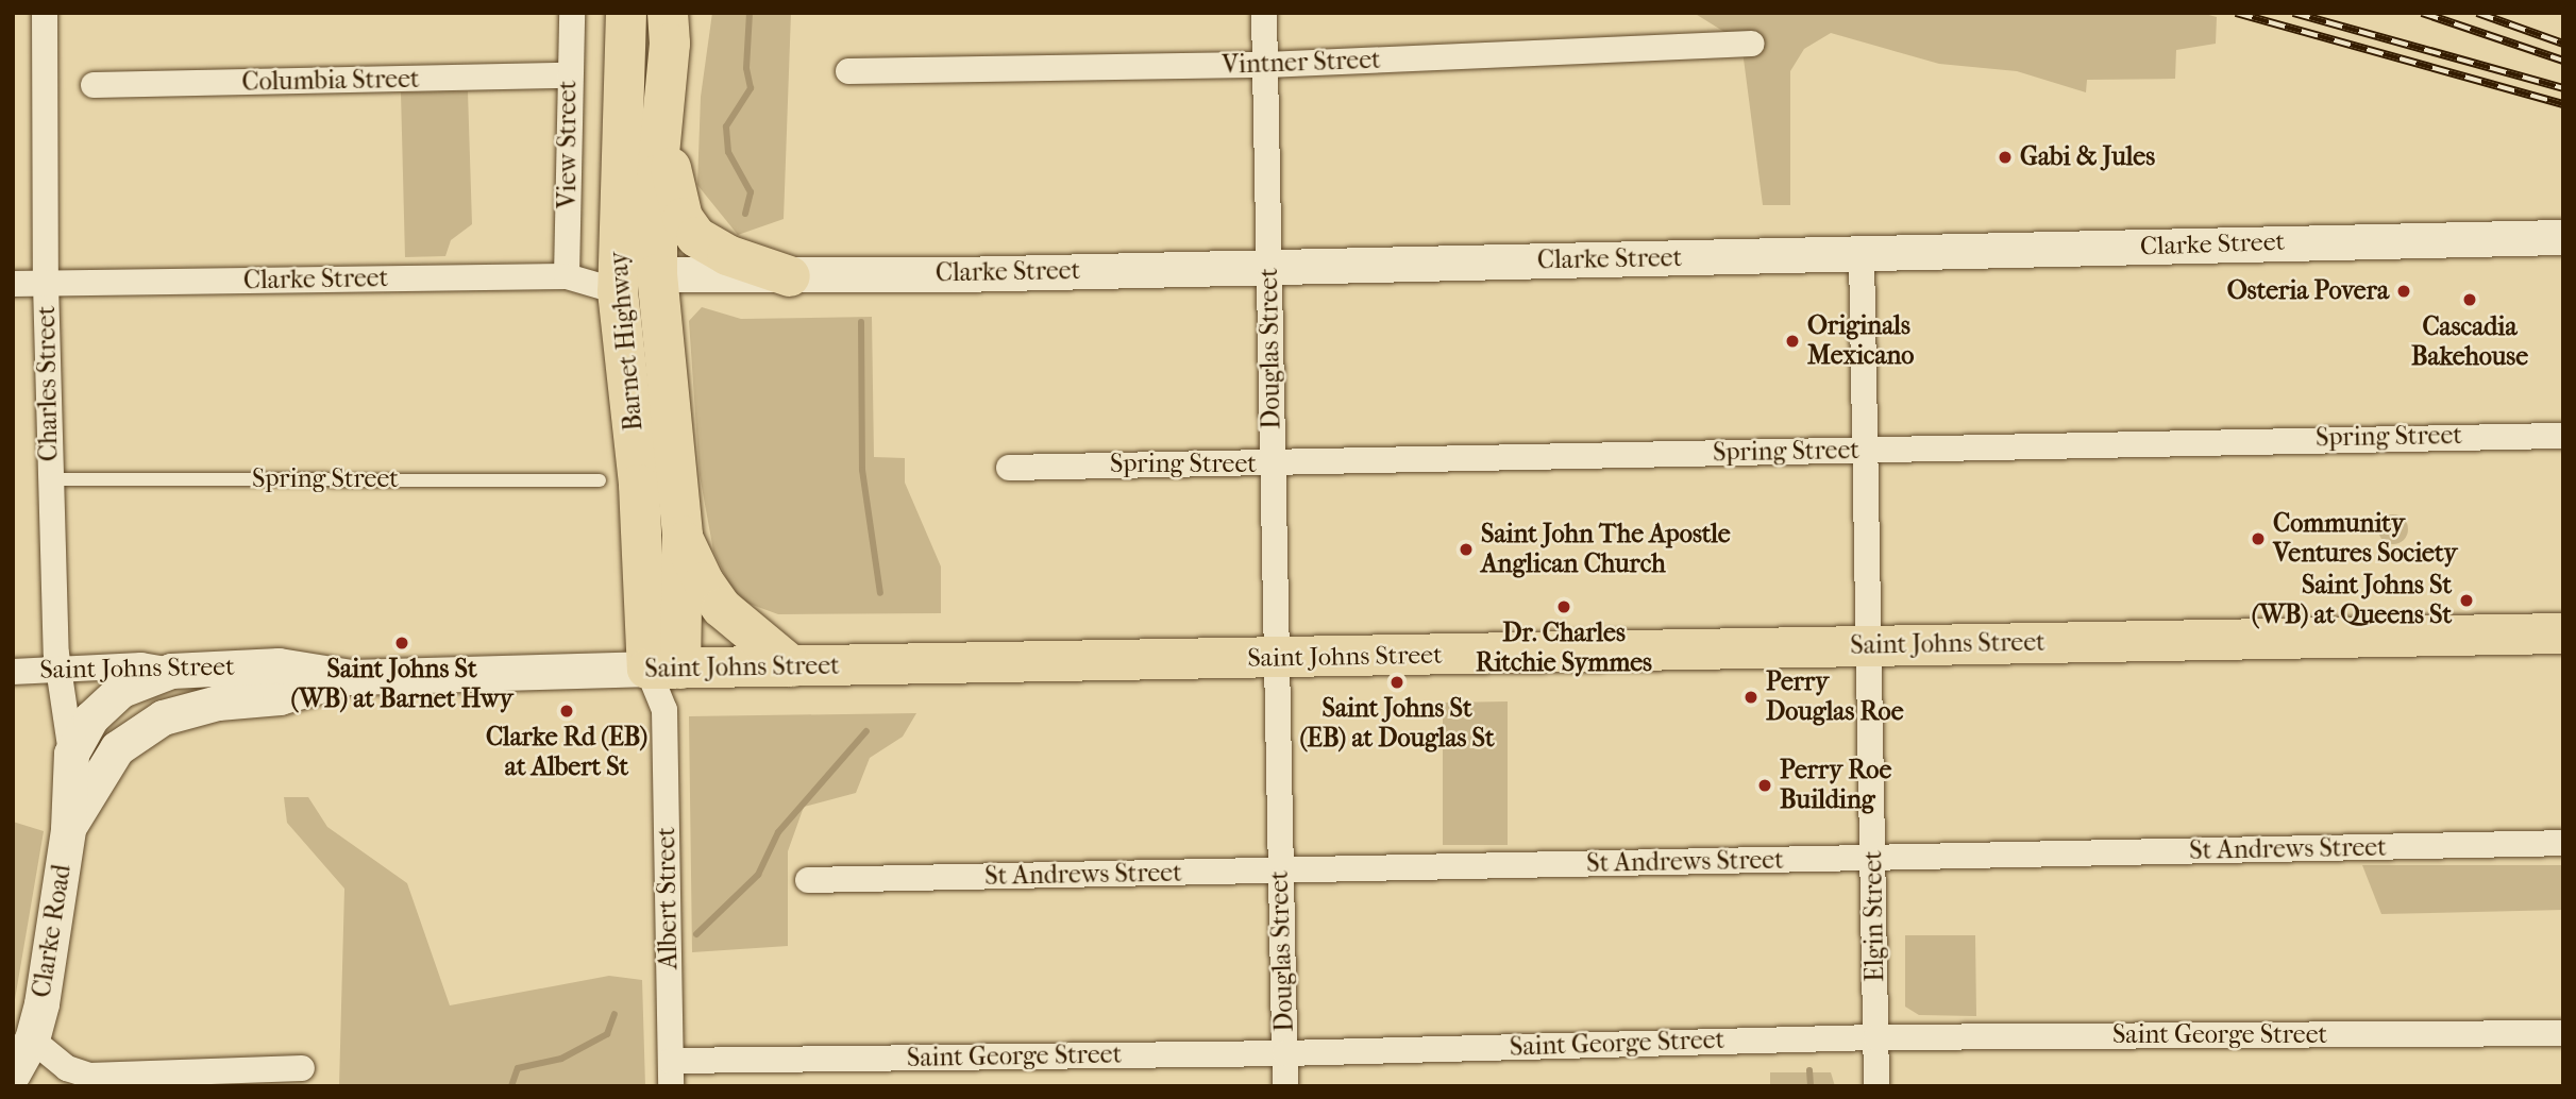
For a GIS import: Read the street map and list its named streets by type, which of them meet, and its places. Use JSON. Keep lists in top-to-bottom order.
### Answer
{
  "streets": {
    "main road": [
      "Clarke Street",
      "Barnet Highway",
      "Saint Johns Street",
      "Clarke Road"
    ],
    "street": [
      "Vintner Street",
      "Columbia Street",
      "View Street",
      "Douglas Street",
      "Charles Street",
      "Spring Street",
      "St Andrews Street",
      "Albert Street",
      "Elgin Street",
      "Saint George Street"
    ]
  },
  "crossings": [
    ["Vintner Street", "Douglas Street"],
    ["Columbia Street", "View Street"],
    ["View Street", "Clarke Street"],
    ["Clarke Street", "Barnet Highway"],
    ["Clarke Street", "Douglas Street"],
    ["Clarke Street", "Charles Street"],
    ["Clarke Street", "Elgin Street"],
    ["Barnet Highway", "Saint Johns Street"],
    ["Barnet Highway", "Albert Street"],
    ["Douglas Street", "Spring Street"],
    ["Douglas Street", "Saint Johns Street"],
    ["Douglas Street", "St Andrews Street"],
    ["Douglas Street", "Saint George Street"],
    ["Charles Street", "Spring Street"],
    ["Charles Street", "Saint Johns Street"],
    ["Charles Street", "Clarke Road"],
    ["Spring Street", "Elgin Street"],
    ["Saint Johns Street", "Albert Street"],
    ["Saint Johns Street", "Elgin Street"],
    ["Saint Johns Street", "Clarke Road"],
    ["St Andrews Street", "Elgin Street"],
    ["Albert Street", "Saint George Street"],
    ["Elgin Street", "Saint George Street"]
  ],
  "places": [
    "Gabi & Jules",
    "Osteria Povera",
    "Cascadia Bakehouse",
    "Originals Mexicano",
    "Community Ventures Society",
    "Saint John The Apostle Anglican Church",
    "Saint Johns St (WB) at Queens St",
    "Dr. Charles Ritchie Symmes",
    "Saint Johns St (WB) at Barnet Hwy",
    "Saint Johns St (EB) at Douglas St",
    "Perry Douglas Roe",
    "Clarke Rd (EB) at Albert St",
    "Perry Roe Building"
  ]
}
